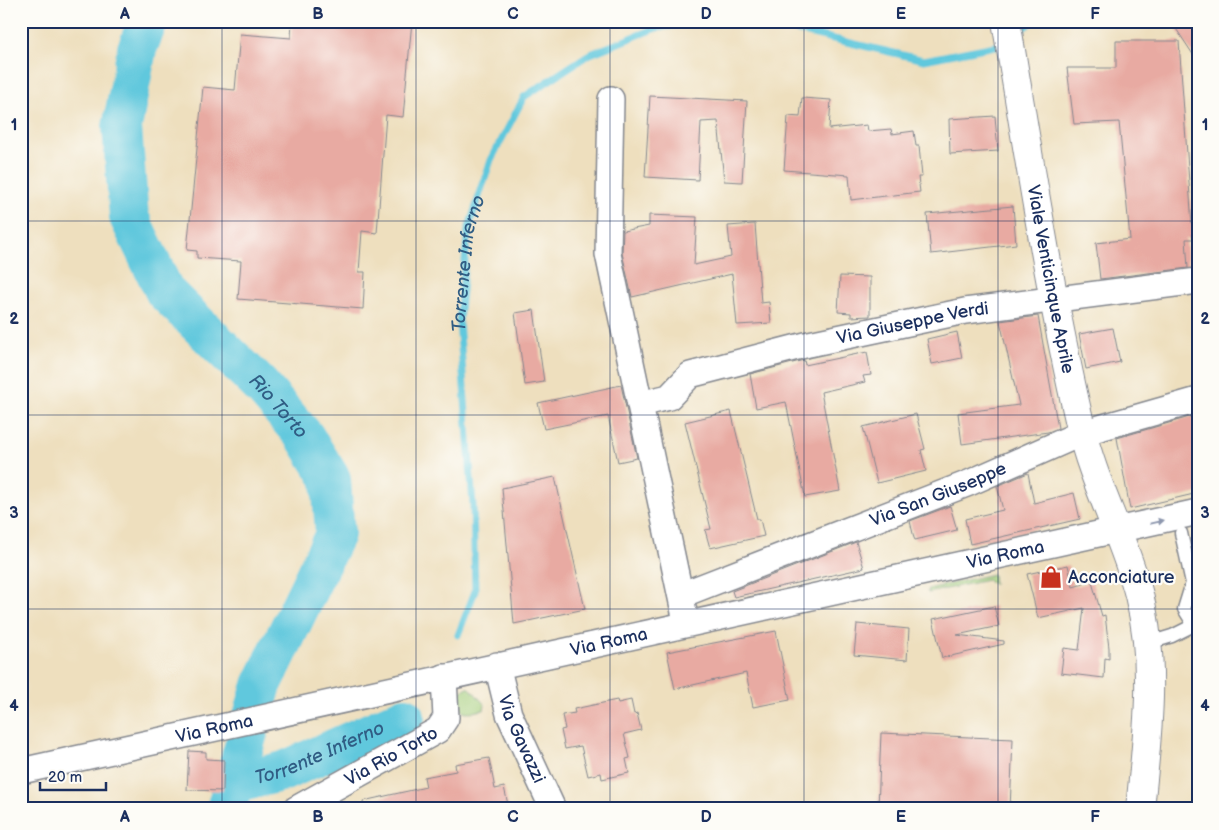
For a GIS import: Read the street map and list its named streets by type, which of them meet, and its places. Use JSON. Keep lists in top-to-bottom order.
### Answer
{
  "streets": {
    "main road": ["Viale Venticinque Aprile"],
    "street": [
      "Via Giuseppe Verdi",
      "Via San Giuseppe",
      "Via Roma",
      "Via Gavazzi",
      "Via Rio Torto"
    ]
  },
  "crossings": [
    ["Viale Venticinque Aprile", "Via Giuseppe Verdi"],
    ["Viale Venticinque Aprile", "Via San Giuseppe"],
    ["Viale Venticinque Aprile", "Via Roma"],
    ["Via Roma", "Via Gavazzi"],
    ["Via Roma", "Via Rio Torto"]
  ],
  "water": ["Torrente Inferno", "Rio Torto"],
  "places": {
    "shop": ["Acconciature"]
  },
  "scale_bar": "20 m",
  "grid": {
    "columns": [
      "A",
      "B",
      "C",
      "D",
      "E",
      "F"
    ],
    "rows": [
      "1",
      "2",
      "3",
      "4"
    ]
  }
}
